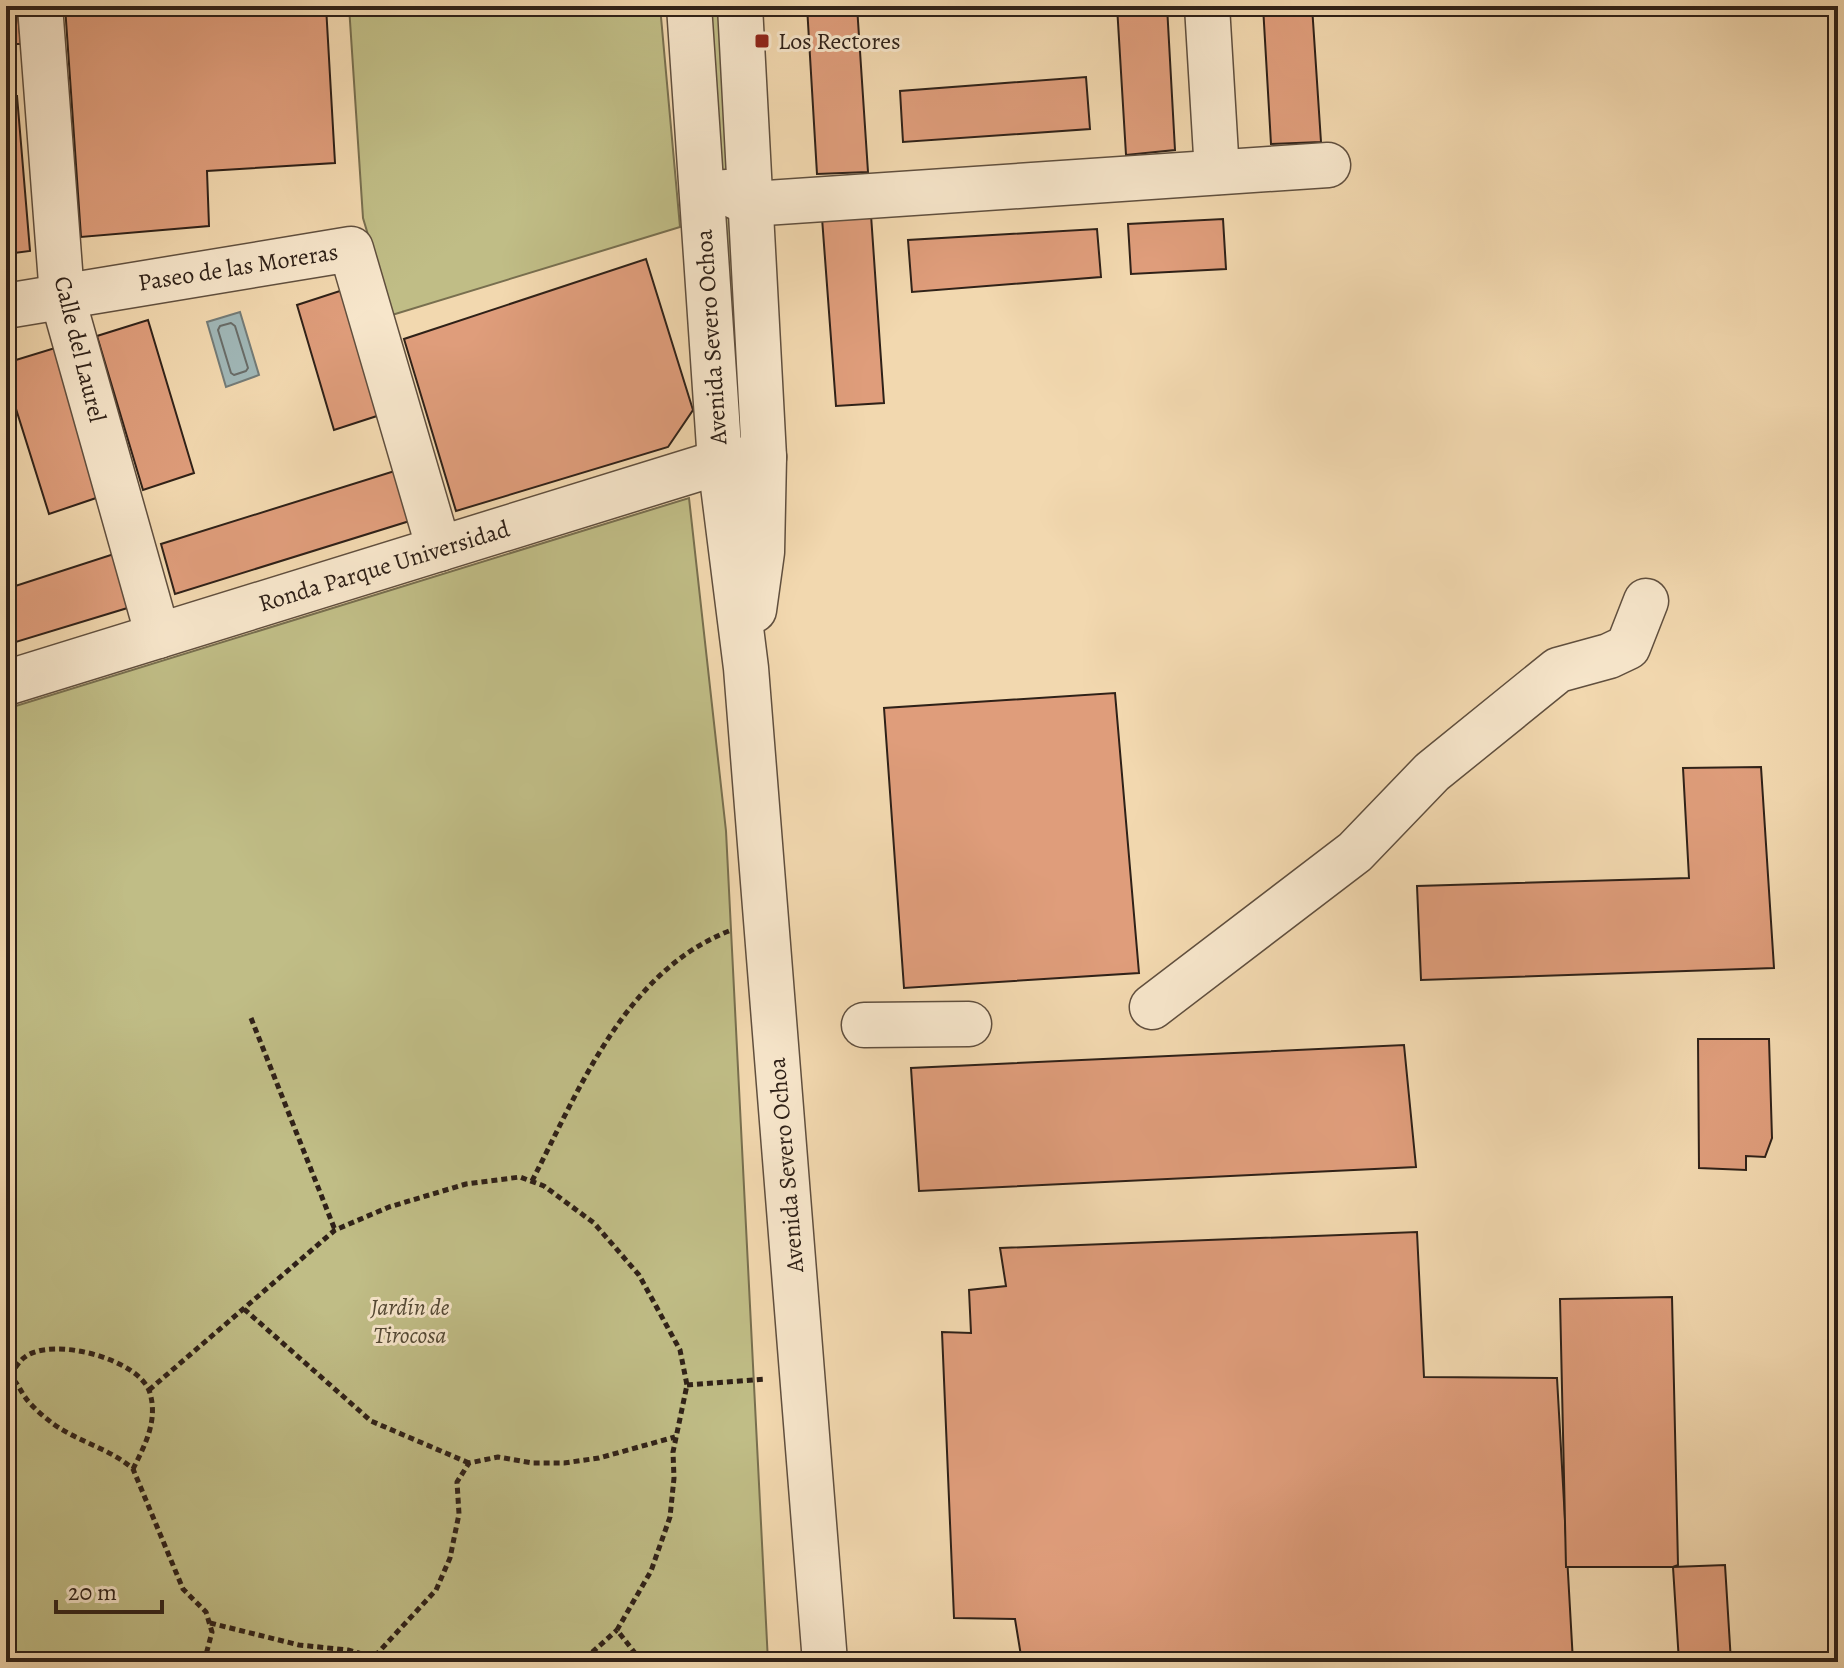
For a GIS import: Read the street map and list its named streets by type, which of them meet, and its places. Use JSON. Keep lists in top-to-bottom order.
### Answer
{
  "streets": {
    "street": [
      "Paseo de las Moreras",
      "Avenida Severo Ochoa",
      "Calle del Laurel",
      "Ronda Parque Universidad"
    ]
  },
  "crossings": [
    ["Paseo de las Moreras", "Calle del Laurel"],
    ["Paseo de las Moreras", "Ronda Parque Universidad"],
    ["Avenida Severo Ochoa", "Ronda Parque Universidad"],
    ["Calle del Laurel", "Ronda Parque Universidad"]
  ],
  "parks": ["Jardín de Tirocosa"],
  "places": {
    "transit": ["Los Rectores"]
  },
  "scale_bar": "20 m"
}
